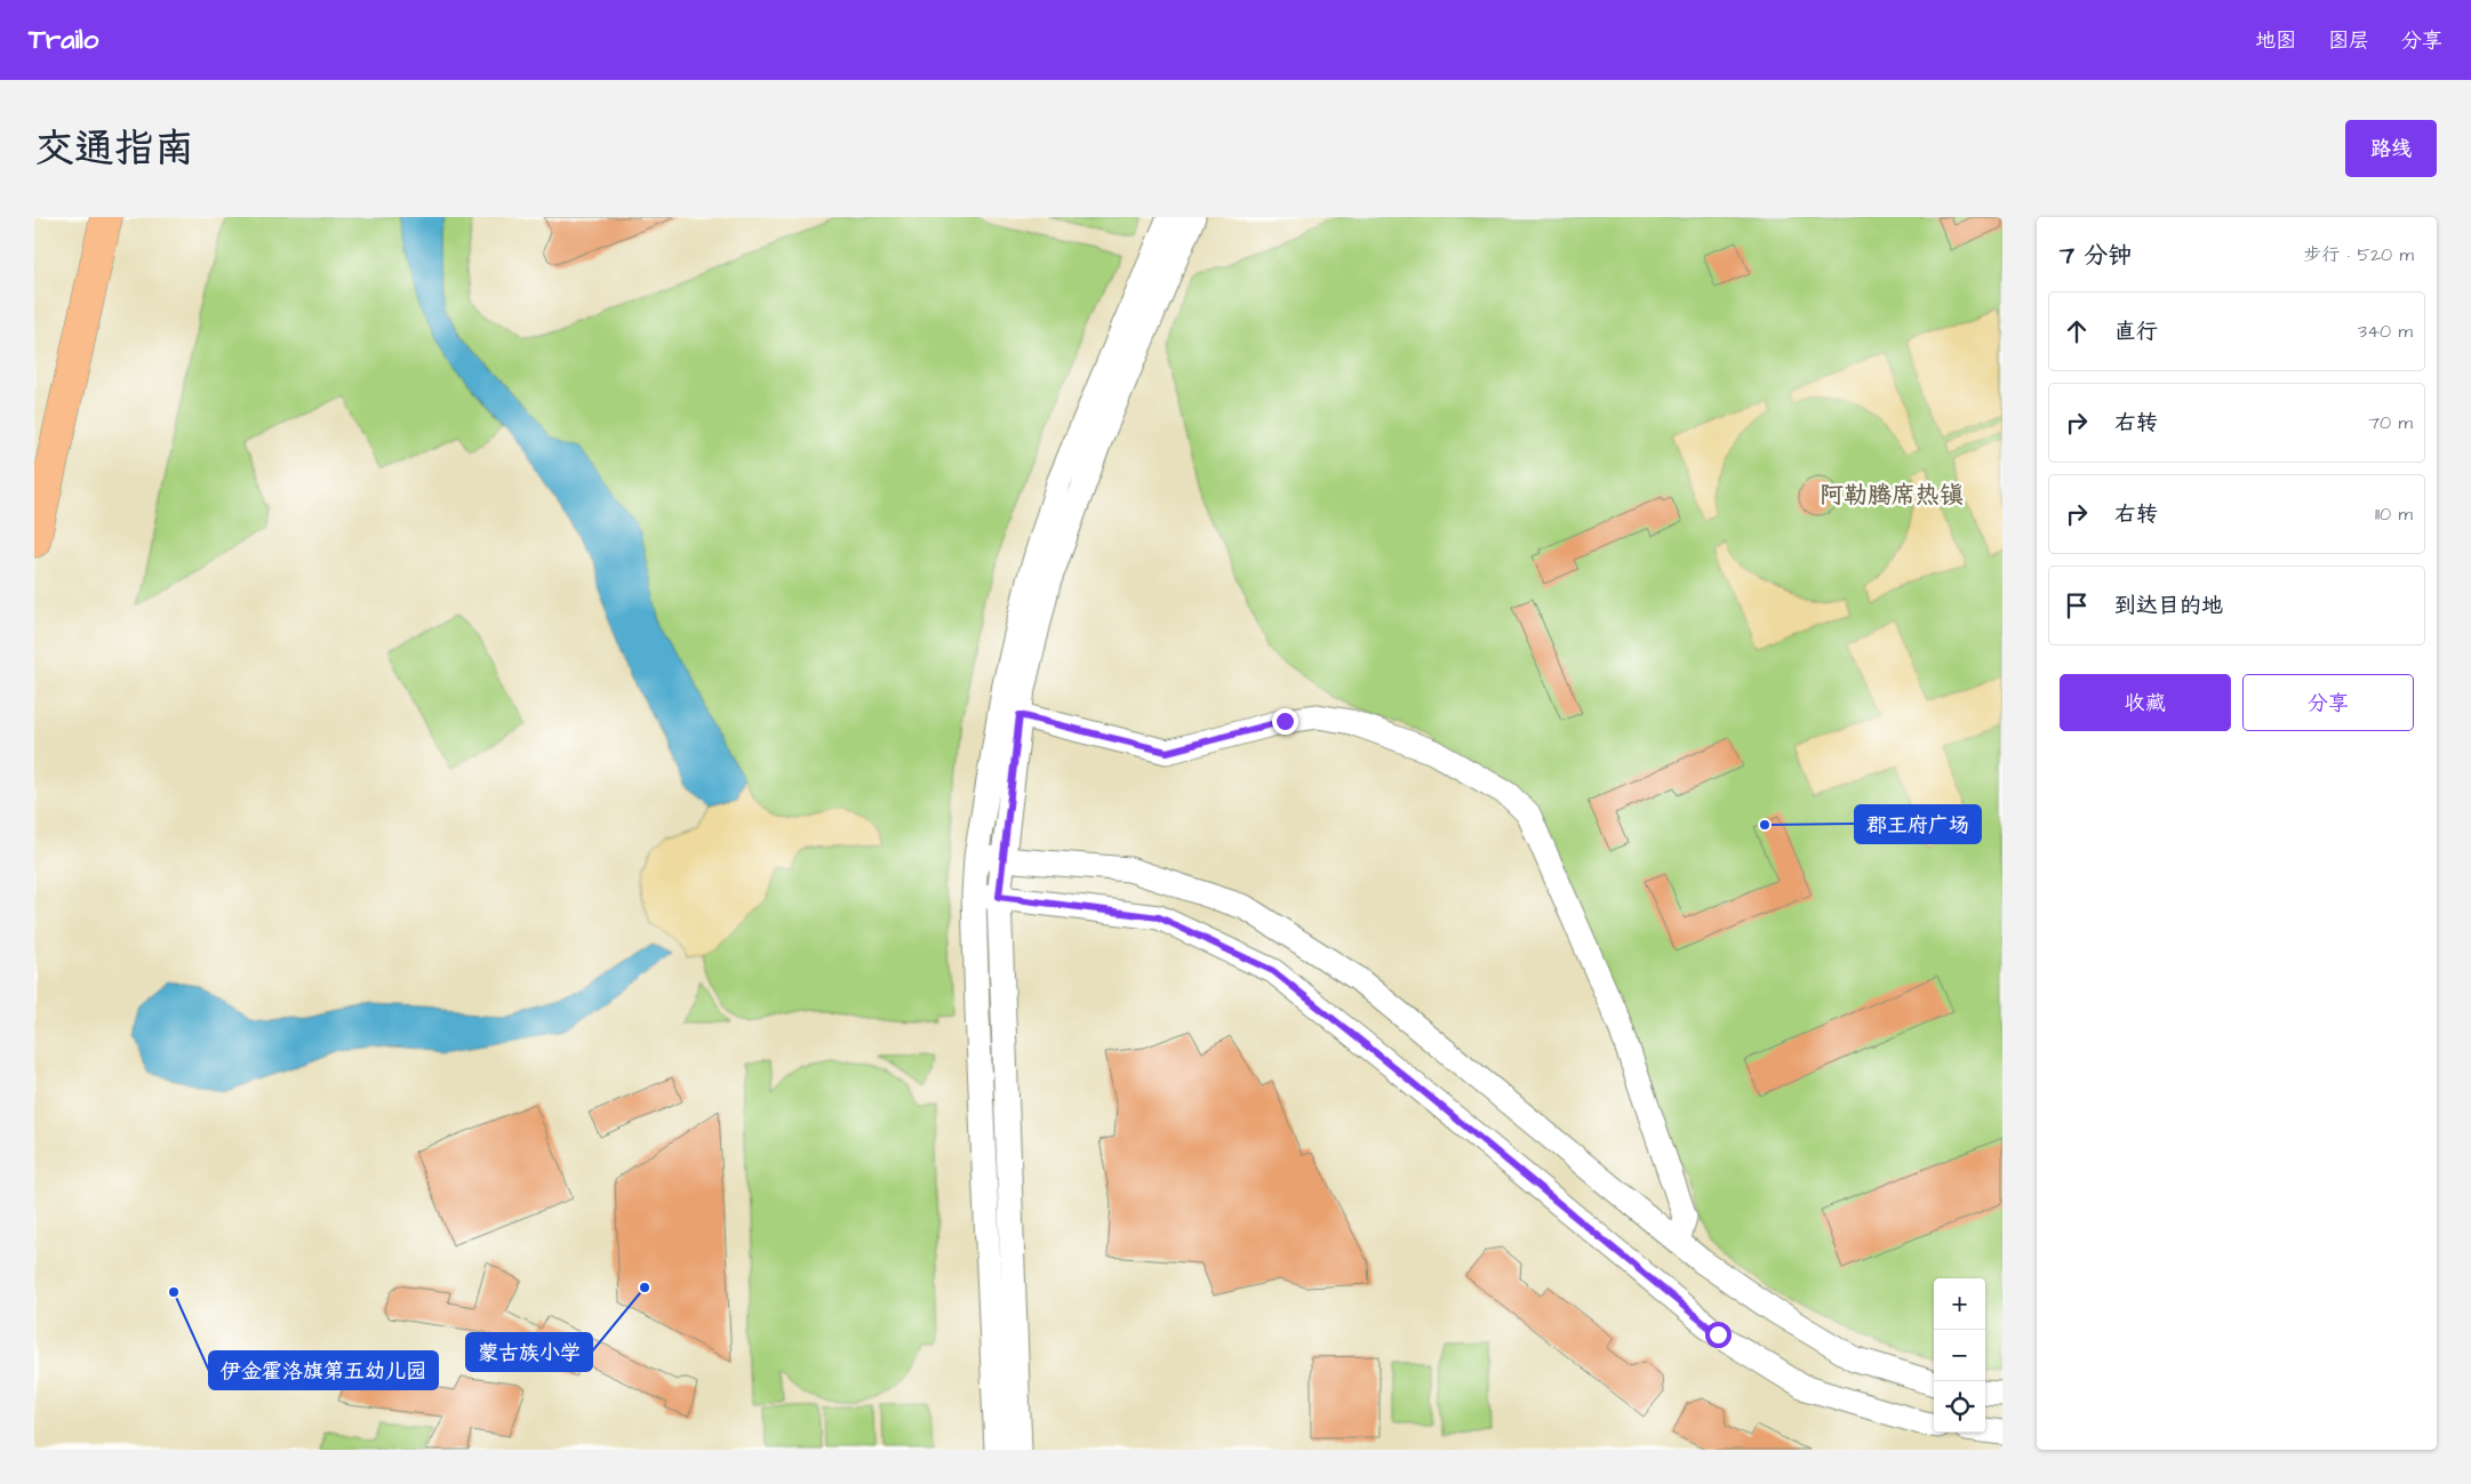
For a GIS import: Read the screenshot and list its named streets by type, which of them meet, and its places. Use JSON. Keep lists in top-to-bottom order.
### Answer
{
  "districts": ["阿勒腾席热镇"],
  "places": ["郡王府广场", "蒙古族小学", "伊金霍洛旗第五幼儿园"],
  "page": {
    "header": "Trailo",
    "nav": ["地图", "图层", "分享"],
    "title": "交通指南",
    "buttons": [
      "路线",
      ["收藏", "分享"]
    ],
    "heading": ["7 分钟", "步行 · 520 m"],
    "list": [
      ["直行", "340 m"],
      ["右转", "70 m"],
      ["右转", "110 m"],
      "到达目的地"
    ],
    "map_buttons": ["+", "−"]
  }
}
